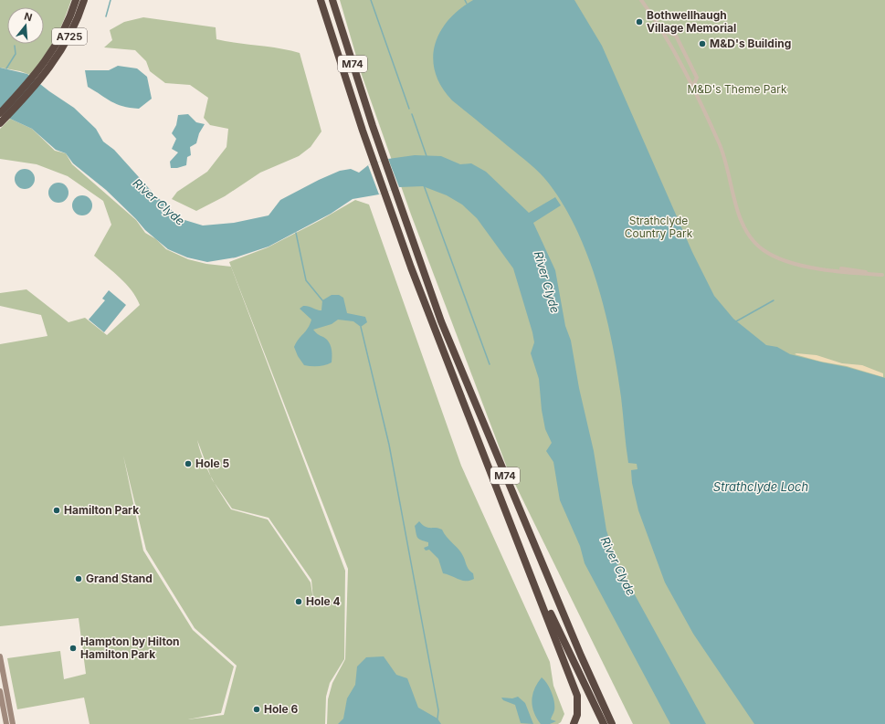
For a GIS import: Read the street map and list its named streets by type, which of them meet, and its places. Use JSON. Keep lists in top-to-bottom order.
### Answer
{
  "streets": {
    "highway": ["A725", "M74"]
  },
  "water": ["River Clyde", "Strathclyde Loch"],
  "parks": ["M&D's Theme Park", "Strathclyde Country Park"],
  "places": [
    "Bothwellhaugh Village Memorial",
    "M&D's Building",
    "Hole 5",
    "Hamilton Park",
    "Grand Stand",
    "Hole 4",
    "Hampton by Hilton Hamilton Park",
    "Hole 6"
  ],
  "north": "top"
}
